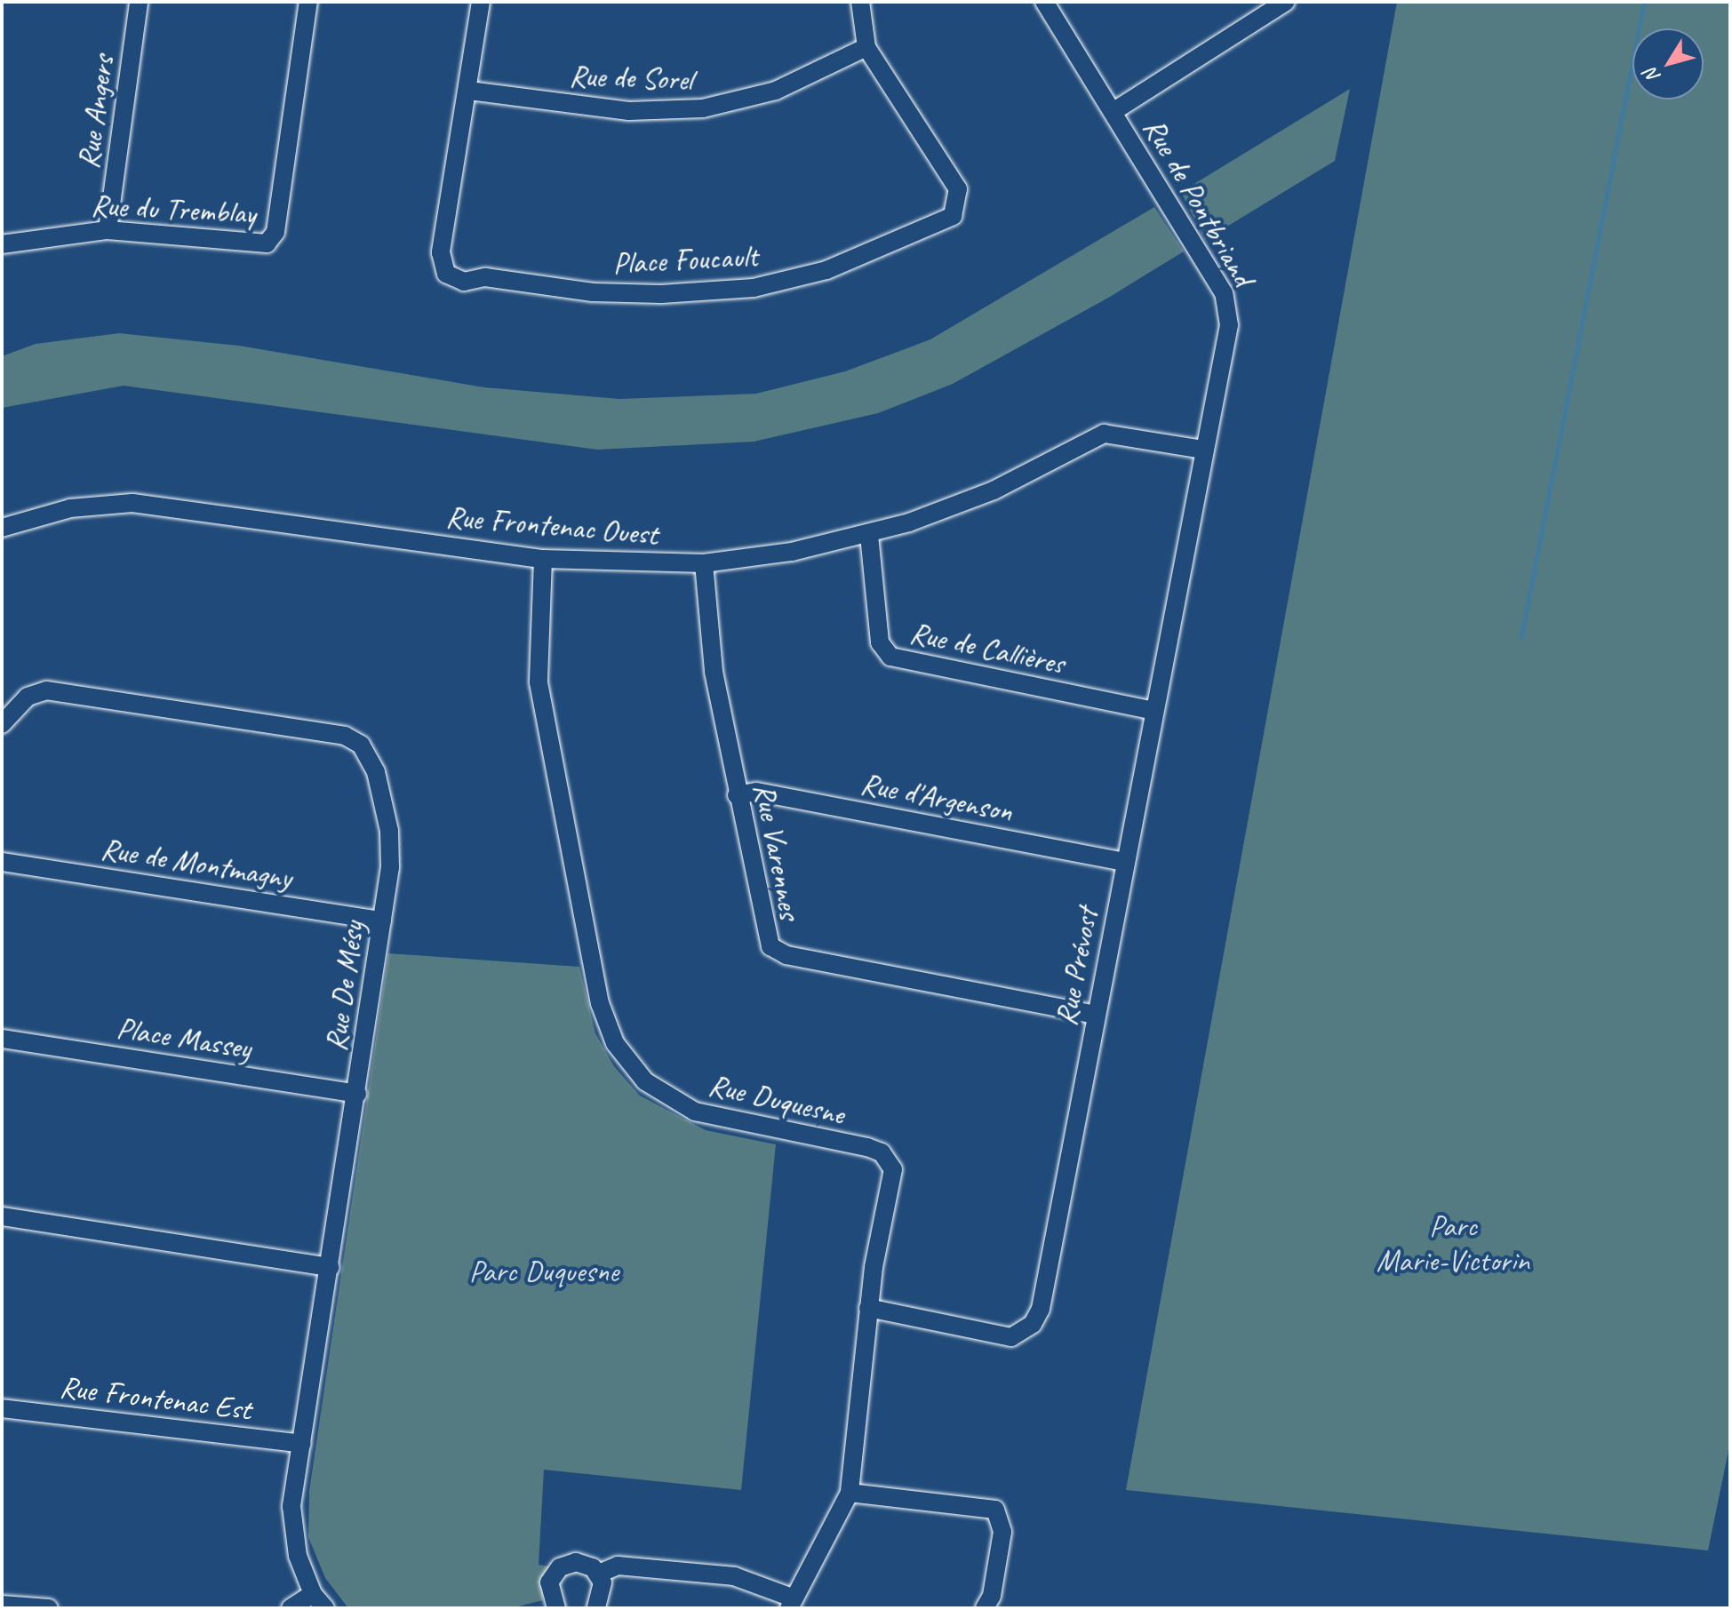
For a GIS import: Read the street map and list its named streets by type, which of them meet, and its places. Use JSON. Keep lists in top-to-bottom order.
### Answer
{
  "streets": {
    "street": [
      "Rue de Sorel",
      "Rue Angers",
      "Rue de Pontbriand",
      "Rue du Tremblay",
      "Place Foucault",
      "Rue Frontenac Ouest",
      "Rue de Callières",
      "Rue d'Argenson",
      "Rue Varennes",
      "Rue de Montmagny",
      "Rue Prévost",
      "Rue De Mésy",
      "Place Massey",
      "Rue Duquesne",
      "Rue Frontenac Est"
    ]
  },
  "crossings": [
    ["Rue de Sorel", "Place Foucault"],
    ["Rue Angers", "Rue du Tremblay"],
    ["Rue de Pontbriand", "Rue Frontenac Ouest"],
    ["Rue de Pontbriand", "Rue Prévost"],
    ["Rue Frontenac Ouest", "Rue de Callières"],
    ["Rue Frontenac Ouest", "Rue Varennes"],
    ["Rue Frontenac Ouest", "Rue Prévost"],
    ["Rue Frontenac Ouest", "Rue Duquesne"],
    ["Rue de Callières", "Rue Prévost"],
    ["Rue d'Argenson", "Rue Varennes"],
    ["Rue d'Argenson", "Rue Prévost"],
    ["Rue Varennes", "Rue Prévost"],
    ["Rue de Montmagny", "Rue De Mésy"],
    ["Rue Prévost", "Rue Duquesne"],
    ["Rue De Mésy", "Place Massey"],
    ["Rue De Mésy", "Rue Frontenac Est"]
  ],
  "parks": ["Parc Marie-Victorin", "Parc Duquesne"],
  "north": "bottom left"
}
